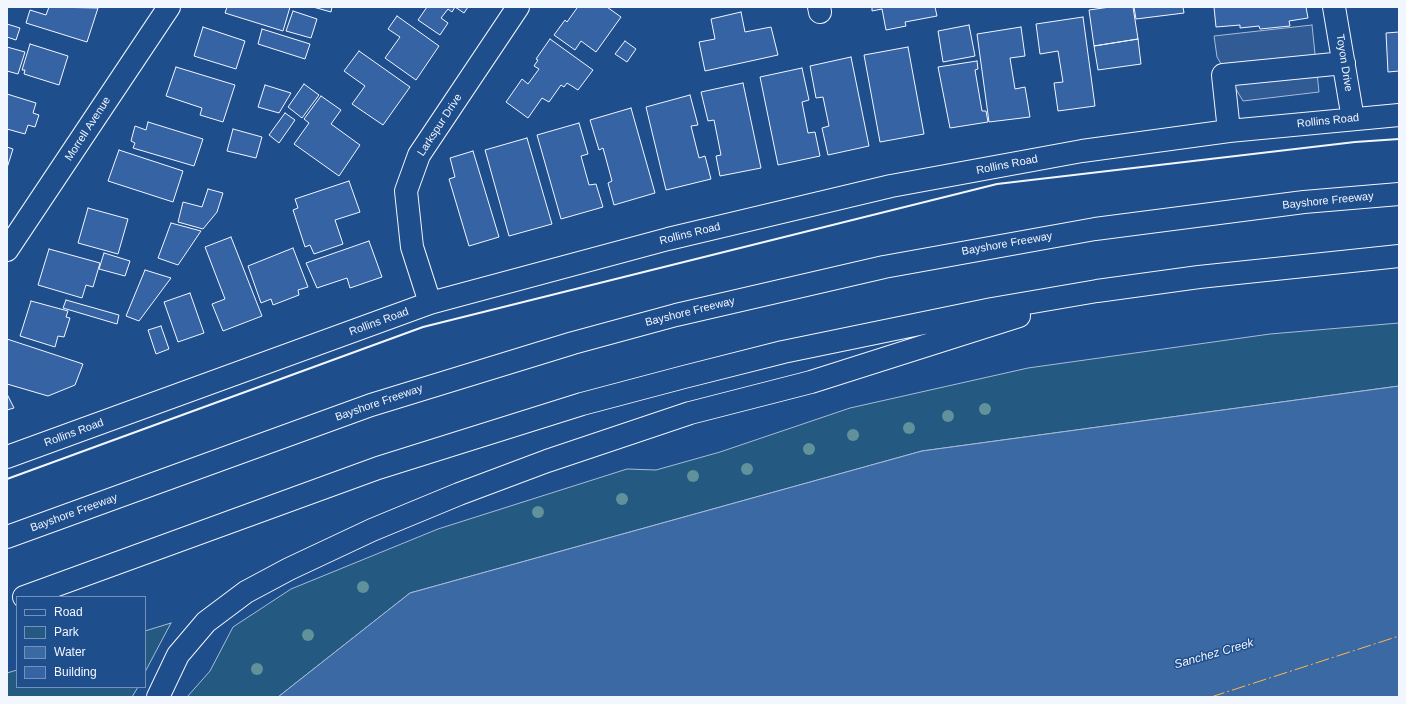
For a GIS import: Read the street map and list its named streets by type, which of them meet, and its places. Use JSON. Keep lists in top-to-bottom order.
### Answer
{
  "streets": {
    "main road": [
      "Toyon Drive",
      "Rollins Road",
      "Larkspur Drive",
      "Morrell Avenue",
      "Bayshore Freeway"
    ]
  },
  "crossings": [
    ["Toyon Drive", "Rollins Road"],
    ["Rollins Road", "Larkspur Drive"]
  ],
  "water": ["Sanchez Creek"],
  "legend": [
    "Road",
    "Park",
    "Water",
    "Building"
  ]
}
